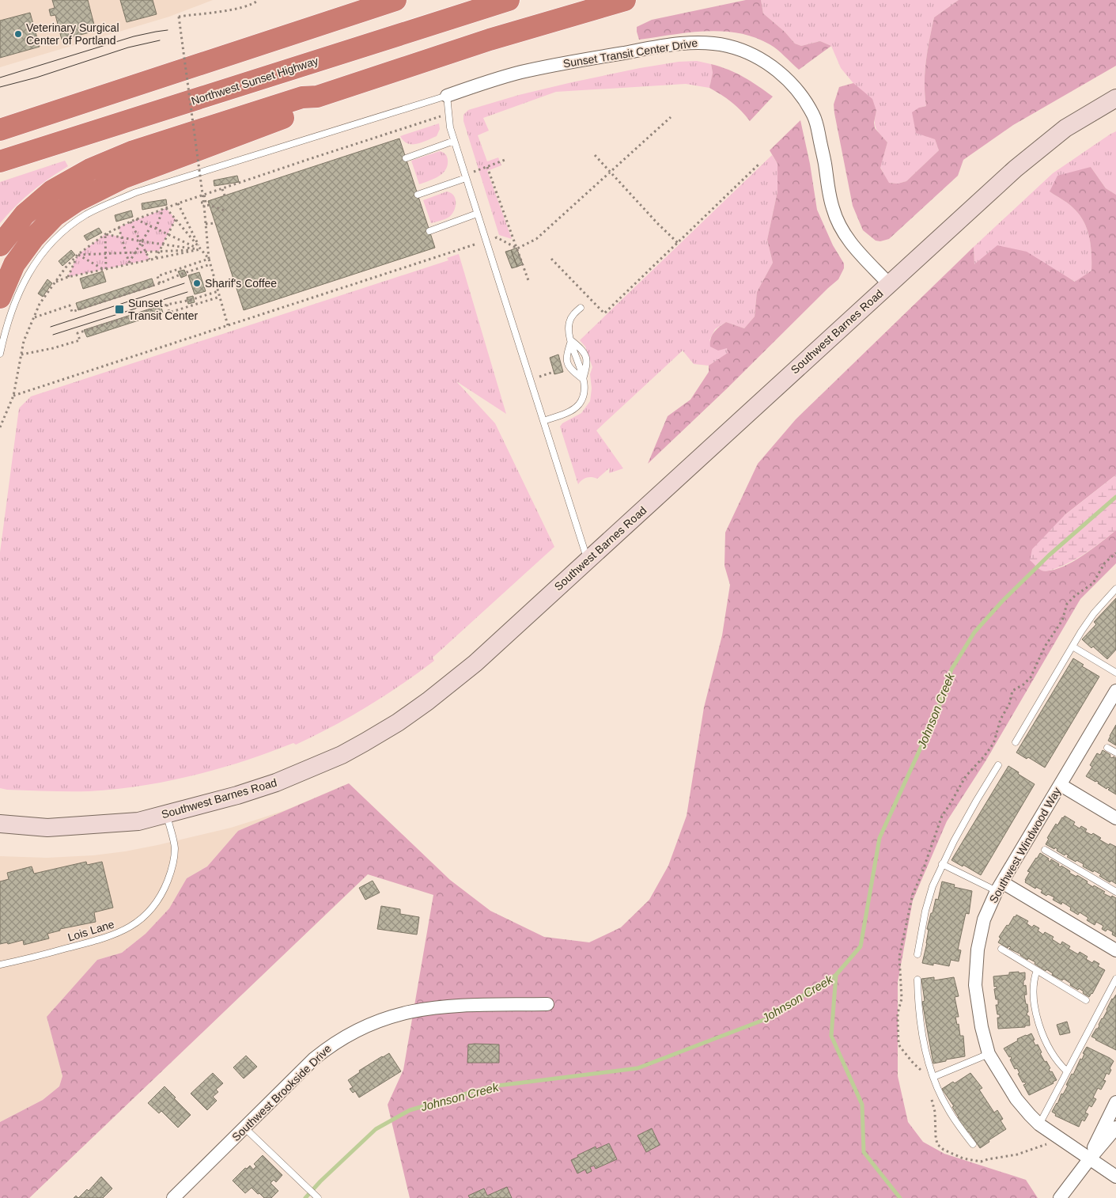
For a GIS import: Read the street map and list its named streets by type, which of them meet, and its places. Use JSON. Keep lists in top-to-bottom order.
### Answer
{
  "streets": {
    "highway": ["Northwest Sunset Highway"],
    "main road": ["Southwest Barnes Road"],
    "street": ["Sunset Transit Center Drive", "Southwest Windwood Way", "Southwest Brookside Drive"],
    "lane": ["Lois Lane"]
  },
  "crossings": [
    ["Sunset Transit Center Drive", "Southwest Barnes Road"],
    ["Southwest Barnes Road", "Lois Lane"]
  ],
  "water": ["Johnson Creek"],
  "places": {
    "other": ["Veterinary Surgical Center of Portland", "Sharif's Coffee"],
    "transit": ["Sunset Transit Center"]
  }
}
